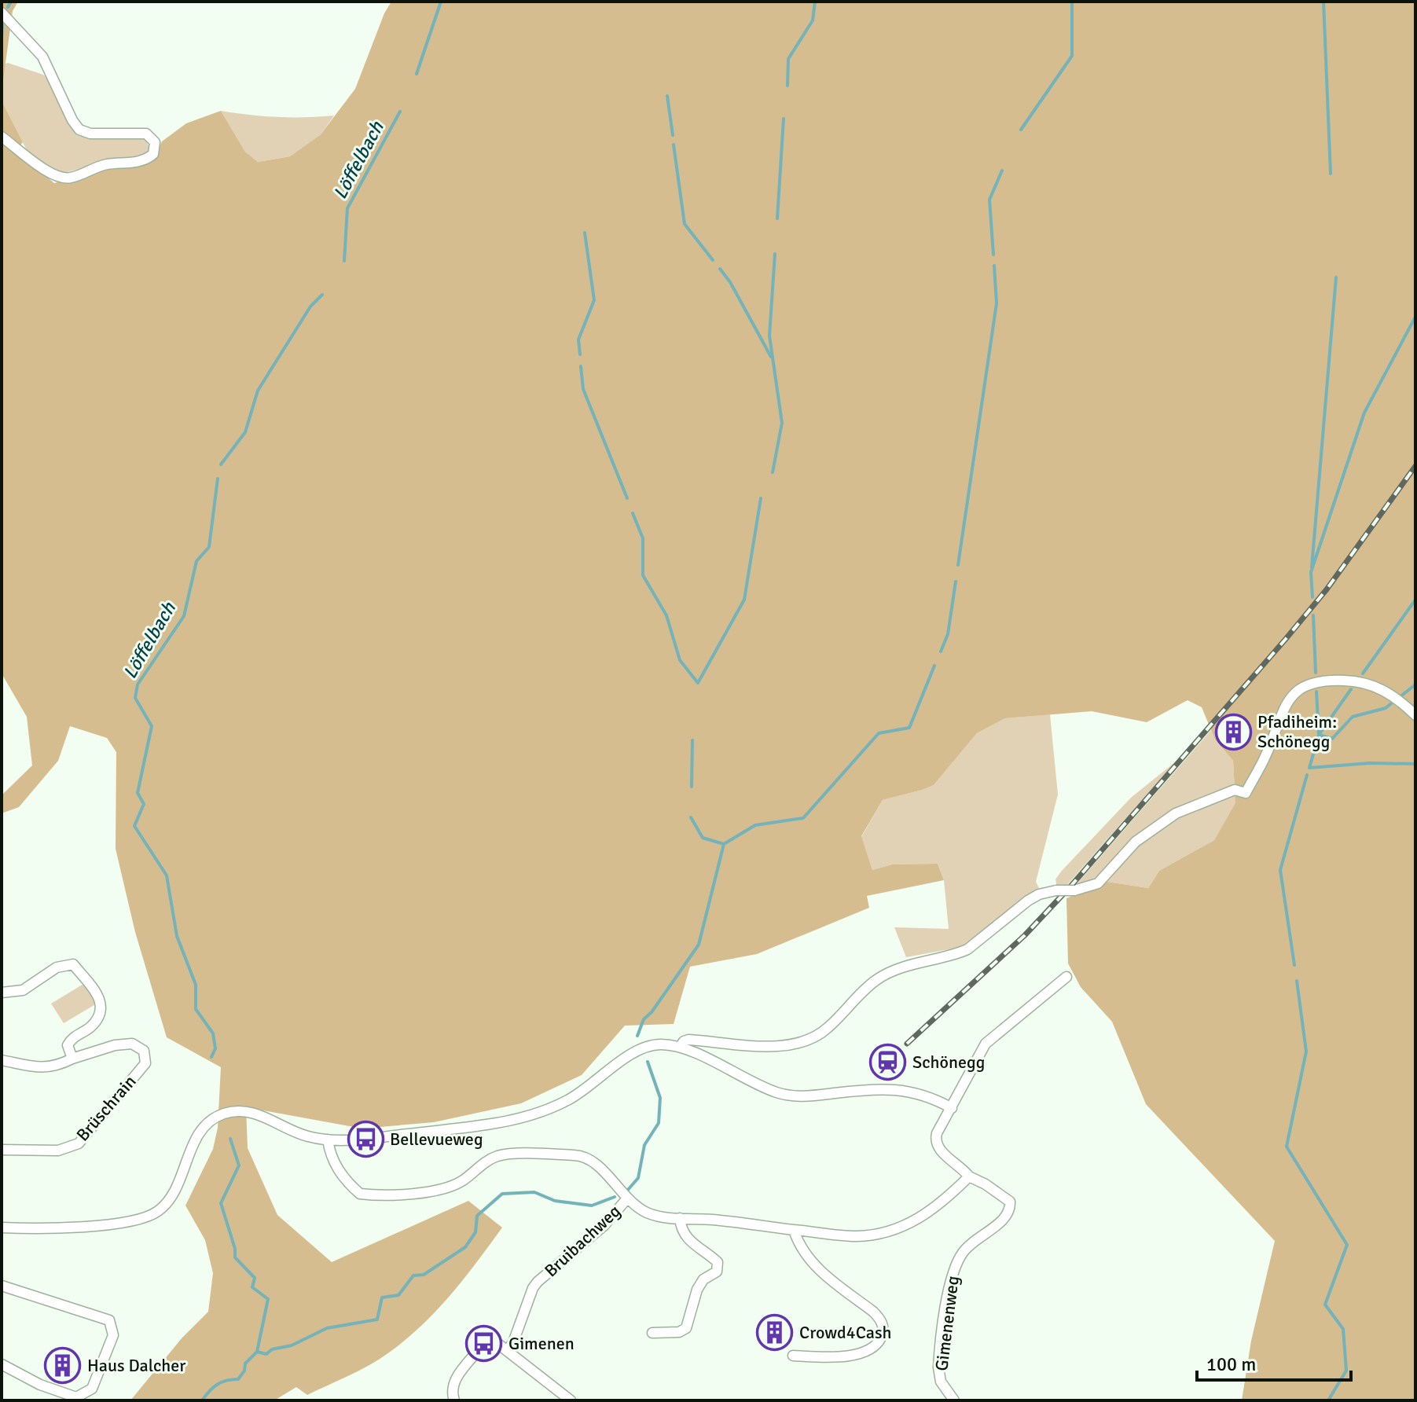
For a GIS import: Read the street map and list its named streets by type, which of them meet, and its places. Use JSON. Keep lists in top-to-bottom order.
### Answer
{
  "streets": {
    "street": ["Brüschrain", "Bruibachweg", "Gimenenweg"]
  },
  "water": ["Löffelbach"],
  "places": {
    "building": ["Pfadiheim: Schönegg", "Crowd4Cash", "Haus Dalcher"],
    "station": ["Schönegg"],
    "bus stop": ["Bellevueweg", "Gimenen"]
  },
  "scale_bar": "100 m"
}
